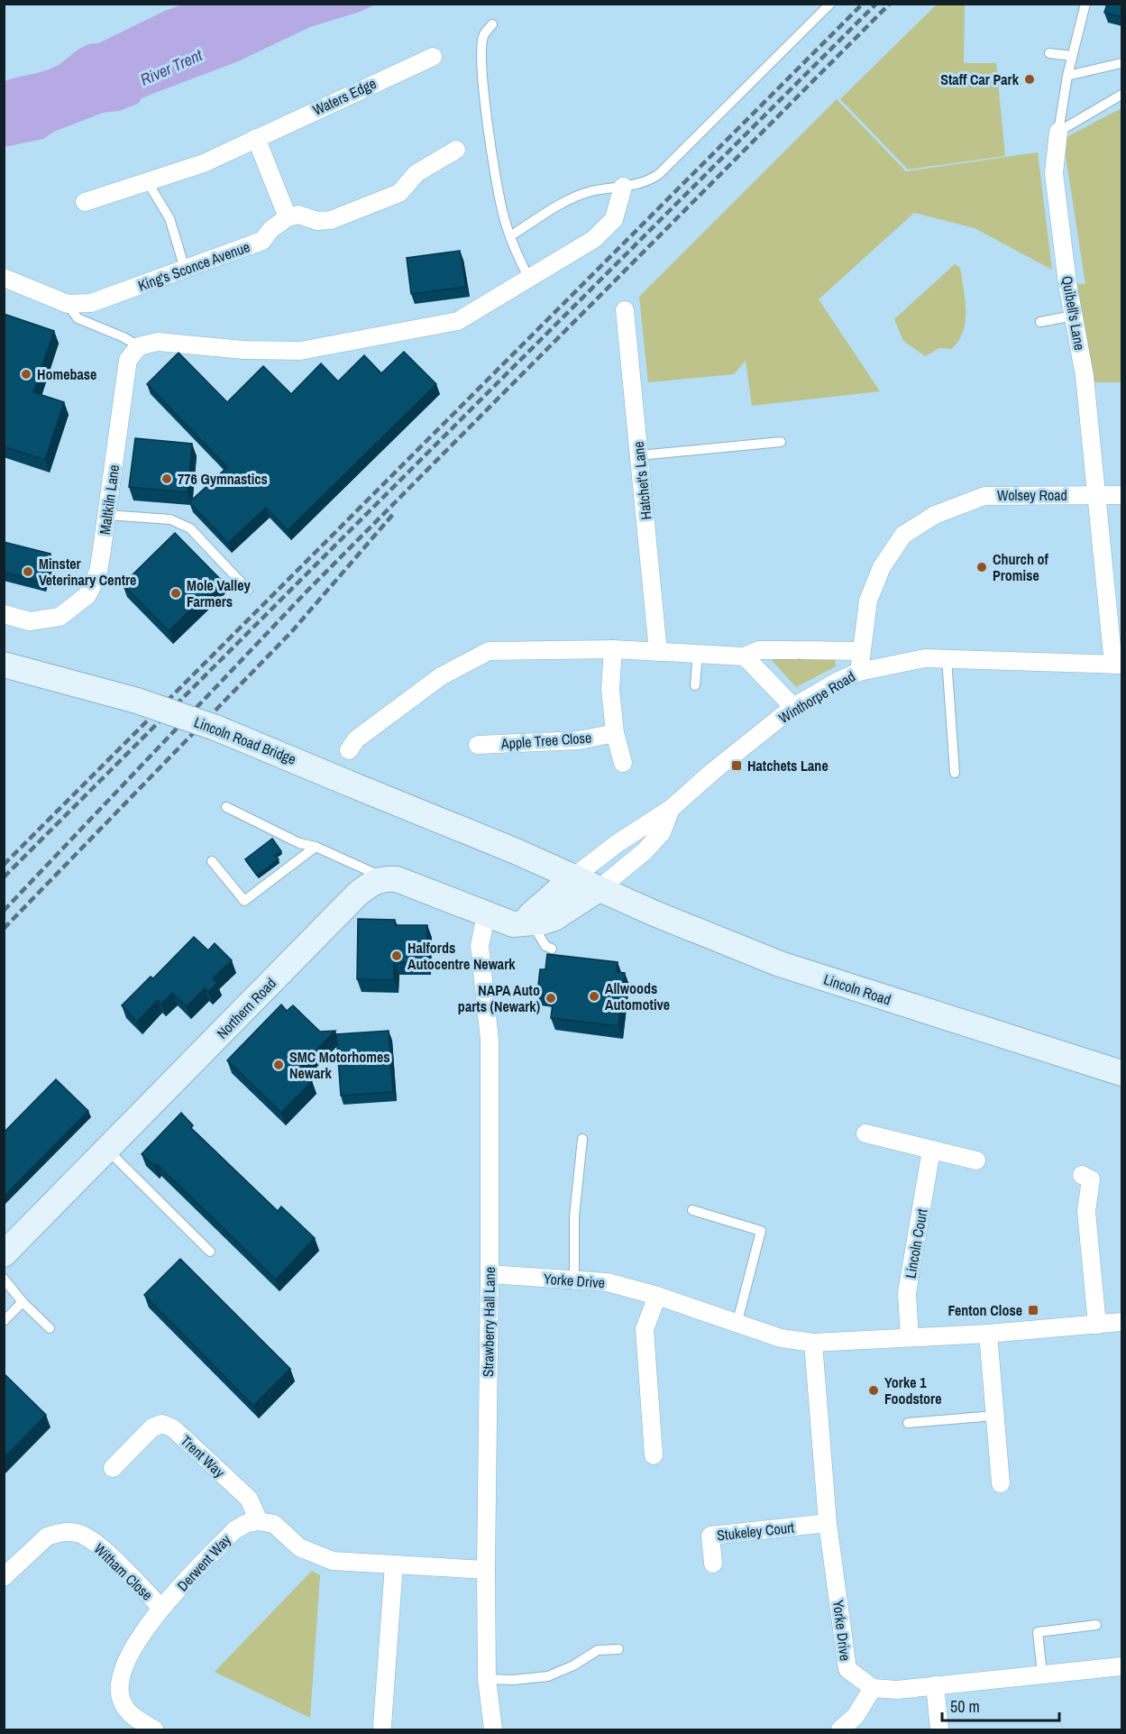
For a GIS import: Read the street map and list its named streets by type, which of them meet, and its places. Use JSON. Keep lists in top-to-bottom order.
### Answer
{
  "streets": {
    "main road": ["Lincoln Road Bridge", "Lincoln Road", "Northern Road"],
    "street": [
      "Waters Edge",
      "King's Sconce Avenue",
      "Quibell's Lane",
      "Hatchet's Lane",
      "Wolsey Road",
      "Maltkiln Lane",
      "Winthorpe Road",
      "Apple Tree Close",
      "Lincoln Court",
      "Yorke Drive",
      "Strawberry Hall Lane",
      "Trent Way",
      "Stukeley Court",
      "Derwent Way",
      "Witham Close"
    ]
  },
  "crossings": [
    ["Quibell's Lane", "Wolsey Road"],
    ["Quibell's Lane", "Winthorpe Road"],
    ["Wolsey Road", "Winthorpe Road"],
    ["Winthorpe Road", "Lincoln Road Bridge"],
    ["Winthorpe Road", "Lincoln Road"],
    ["Lincoln Road Bridge", "Lincoln Road"],
    ["Lincoln Court", "Yorke Drive"],
    ["Yorke Drive", "Strawberry Hall Lane"],
    ["Yorke Drive", "Stukeley Court"],
    ["Trent Way", "Derwent Way"],
    ["Derwent Way", "Witham Close"]
  ],
  "water": ["River Trent"],
  "places": {
    "other": [
      "Staff Car Park",
      "Homebase",
      "776 Gymnastics",
      "Church of Promise",
      "Minster Veterinary Centre",
      "Mole Valley Farmers",
      "Halfords Autocentre Newark",
      "Allwoods Automotive",
      "NAPA Auto parts (Newark)",
      "SMC Motorhomes Newark",
      "Yorke 1 Foodstore"
    ],
    "transit": ["Hatchets Lane", "Fenton Close"]
  },
  "scale_bar": "50 m"
}
